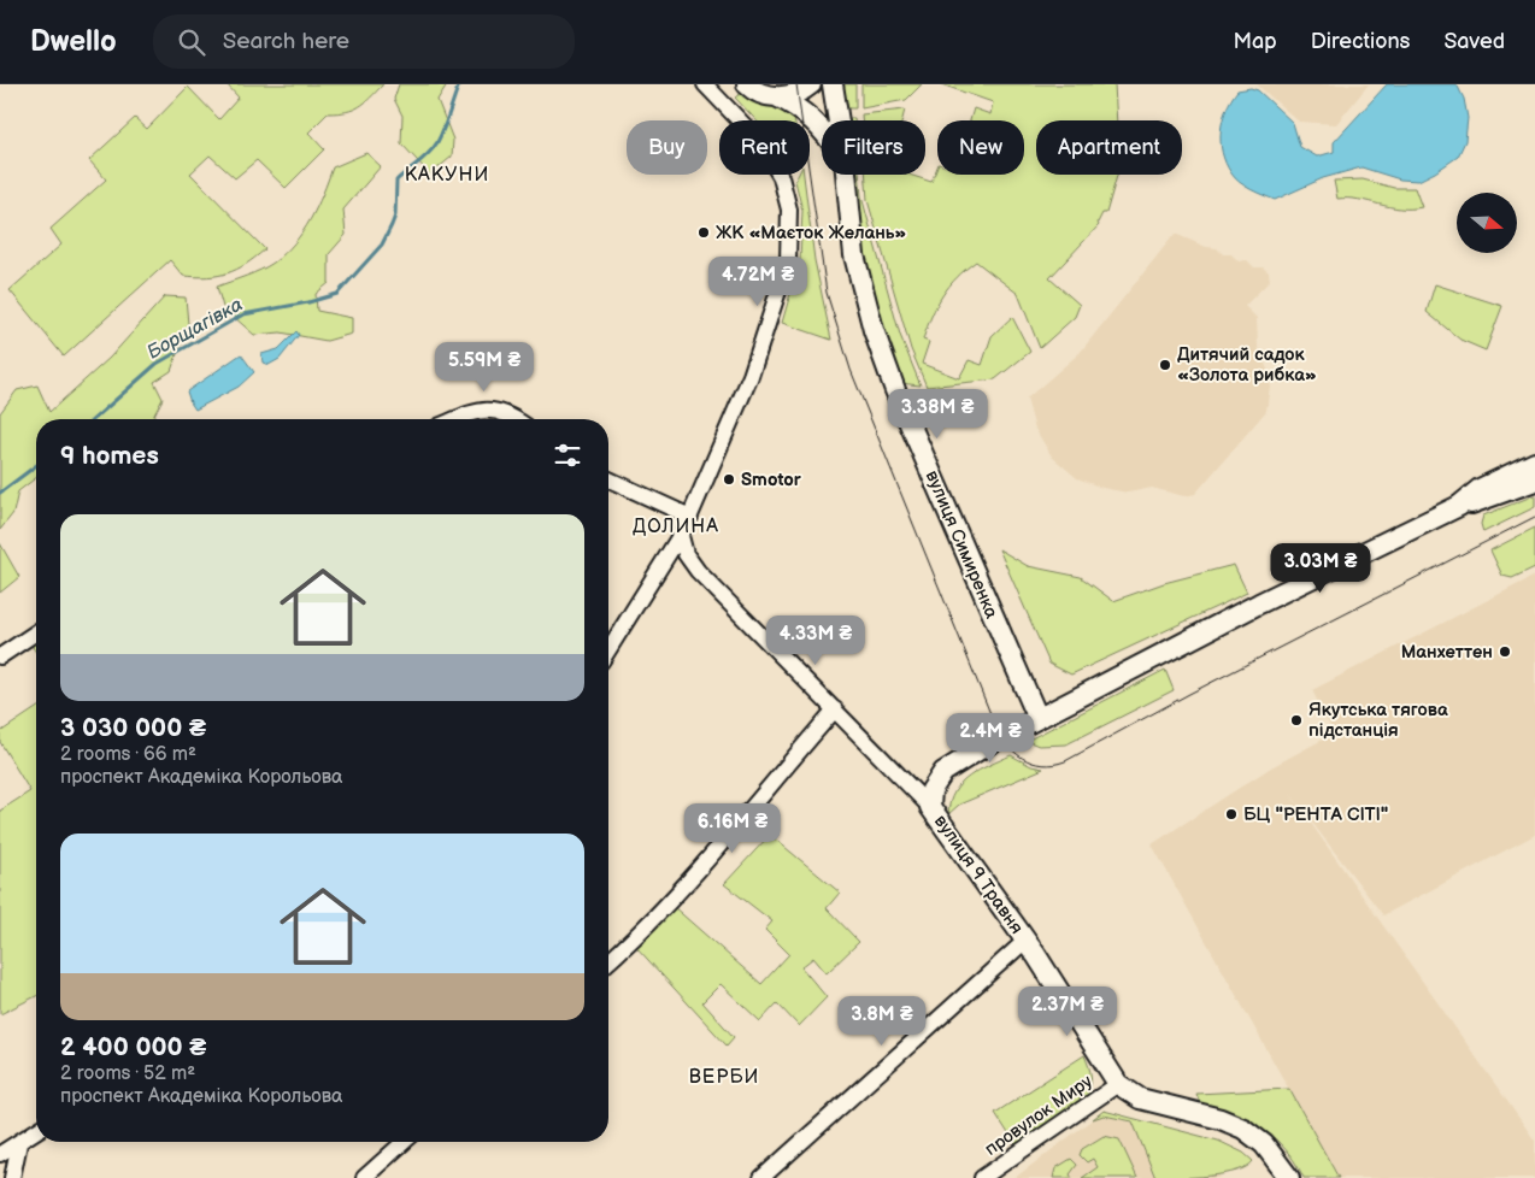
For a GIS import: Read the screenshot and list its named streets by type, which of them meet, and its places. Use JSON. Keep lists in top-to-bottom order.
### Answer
{
  "streets": {
    "main road": ["вулиця Симиренка", "вулиця 9 Травня"],
    "street": ["провулок Миру"]
  },
  "crossings": [
    ["вулиця 9 Травня", "провулок Миру"]
  ],
  "districts": ["КАКУНИ", "ДОЛИНА", "ВЕРБИ"],
  "water": ["Борщагівка"],
  "places": [
    "ЖК «Маєток Желань»",
    "Дитячий садок «Золота рибка»",
    "Smotor",
    "Манхеттен",
    "Якутська тягова підстанція",
    "БЦ \"РЕНТА СІТІ\""
  ],
  "north": "right",
  "page": {
    "header": "Dwello",
    "search": "Search here",
    "nav": ["Map", "Directions", "Saved"],
    "chip": [
      "Buy",
      "Rent",
      "Filters",
      "New",
      "Apartment"
    ],
    "price": [
      "4.72M ₴",
      "5.59M ₴",
      "3.38M ₴",
      "3.03M ₴",
      "4.33M ₴",
      "2.4M ₴",
      "6.16M ₴",
      "2.37M ₴",
      "3.8M ₴"
    ],
    "heading": "9 homes",
    "list": [
      {
        "name": "3 030 000 ₴",
        "note": "2 rooms · 66 m² · проспект Академіка Корольова"
      },
      {
        "name": "2 400 000 ₴",
        "note": "2 rooms · 52 m² · проспект Академіка Корольова"
      }
    ]
  }
}
